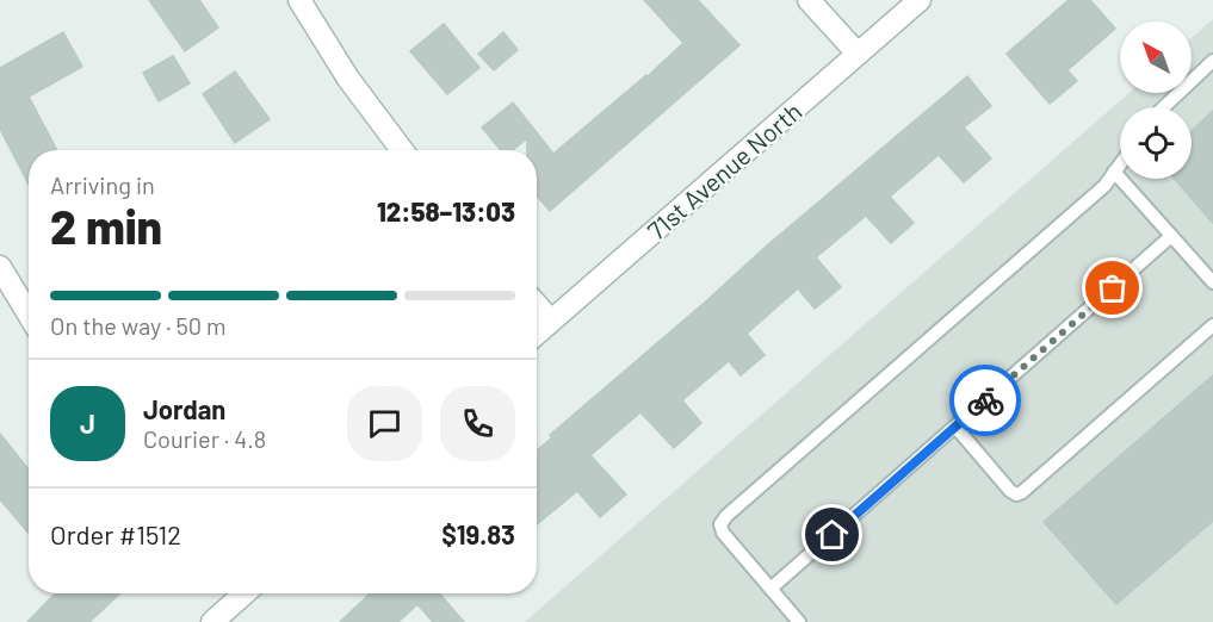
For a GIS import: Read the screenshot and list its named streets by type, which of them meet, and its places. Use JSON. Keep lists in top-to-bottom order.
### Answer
{
  "streets": {
    "street": ["71st Avenue North"]
  },
  "north": "top left",
  "page": {
    "heading": ["2 min", "Arriving in", "12:58–13:03"],
    "panel": [
      "Jordan",
      "Courier · 4.8",
      "Order #1512",
      "$19.83"
    ],
    "bar": "On the way · 50 m",
    "round": "J"
  }
}
